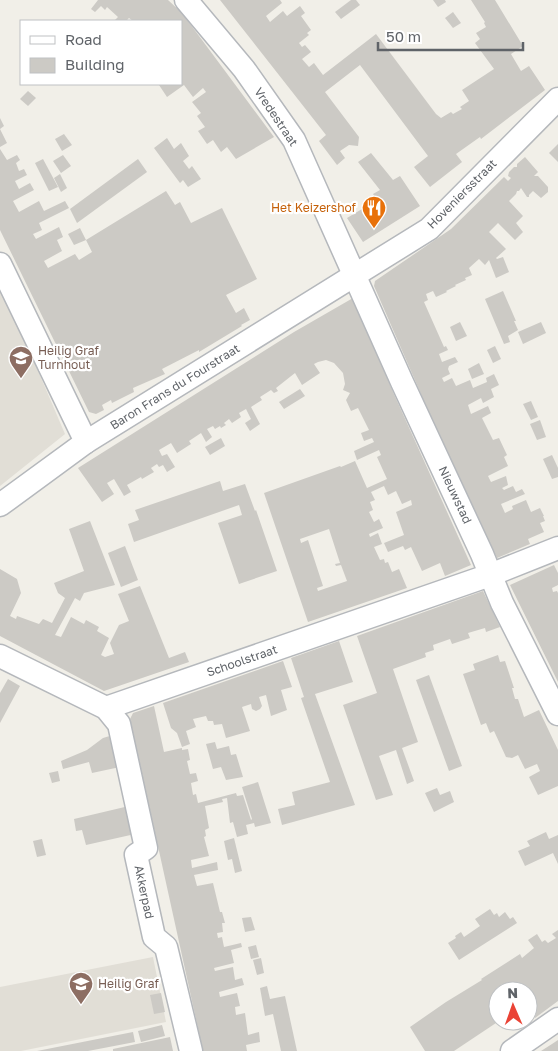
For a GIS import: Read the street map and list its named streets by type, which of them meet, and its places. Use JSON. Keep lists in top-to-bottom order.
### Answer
{
  "streets": {
    "street": [
      "Vredestraat",
      "Hoveniersstraat",
      "Baron Frans du Fourstraat",
      "Nieuwstad",
      "Schoolstraat",
      "Akkerpad"
    ]
  },
  "crossings": [
    ["Vredestraat", "Hoveniersstraat"],
    ["Vredestraat", "Baron Frans du Fourstraat"],
    ["Vredestraat", "Nieuwstad"],
    ["Hoveniersstraat", "Baron Frans du Fourstraat"],
    ["Hoveniersstraat", "Nieuwstad"],
    ["Baron Frans du Fourstraat", "Nieuwstad"],
    ["Nieuwstad", "Schoolstraat"],
    ["Schoolstraat", "Akkerpad"]
  ],
  "places": {
    "restaurant": ["Het Keizershof"],
    "school or university": ["Heilig Graf Turnhout", "Heilig Graf"]
  },
  "legend": ["Road", "Building"],
  "scale_bar": "50 m",
  "north": "top"
}
